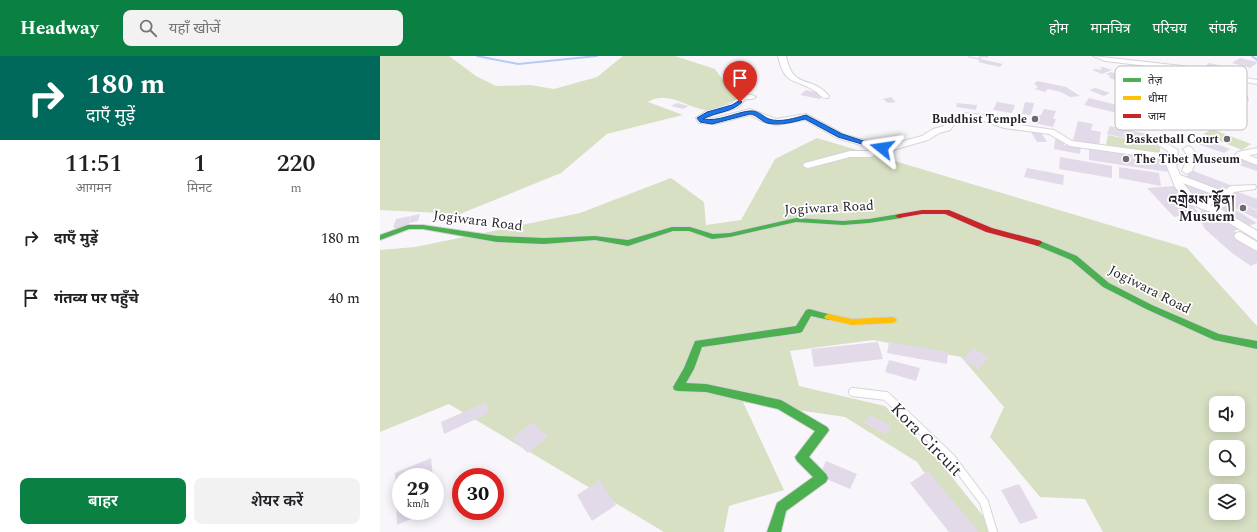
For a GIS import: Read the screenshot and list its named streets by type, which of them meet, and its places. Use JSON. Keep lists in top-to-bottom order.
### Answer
{
  "streets": {
    "street": ["Jogiwara Road"],
    "lane": ["Kora Circuit"]
  },
  "places": [
    "Buddhist Temple",
    "Basketball Court",
    "The Tibet Museum",
    "འགྲེམས་སྟོན། Musuem"
  ],
  "legend": ["तेज़", "धीमा", "जाम"],
  "page": {
    "header": "Headway",
    "search": "यहाँ खोजें",
    "nav": [
      "होम",
      "मानचित्र",
      "परिचय",
      "संपर्क"
    ],
    "turn": ["180 m", "दाएँ मुड़ें"],
    "eta": [
      "11:51",
      "आगमन",
      "1",
      "मिनट",
      "220",
      "m"
    ],
    "list": [
      {
        "name": "दाएँ मुड़ें",
        "value": "180 m"
      },
      {
        "name": "गंतव्य पर पहुँचे",
        "value": "40 m"
      }
    ],
    "speed": "29 km/h",
    "limit": "30",
    "buttons": ["बाहर", "शेयर करें"]
  }
}
